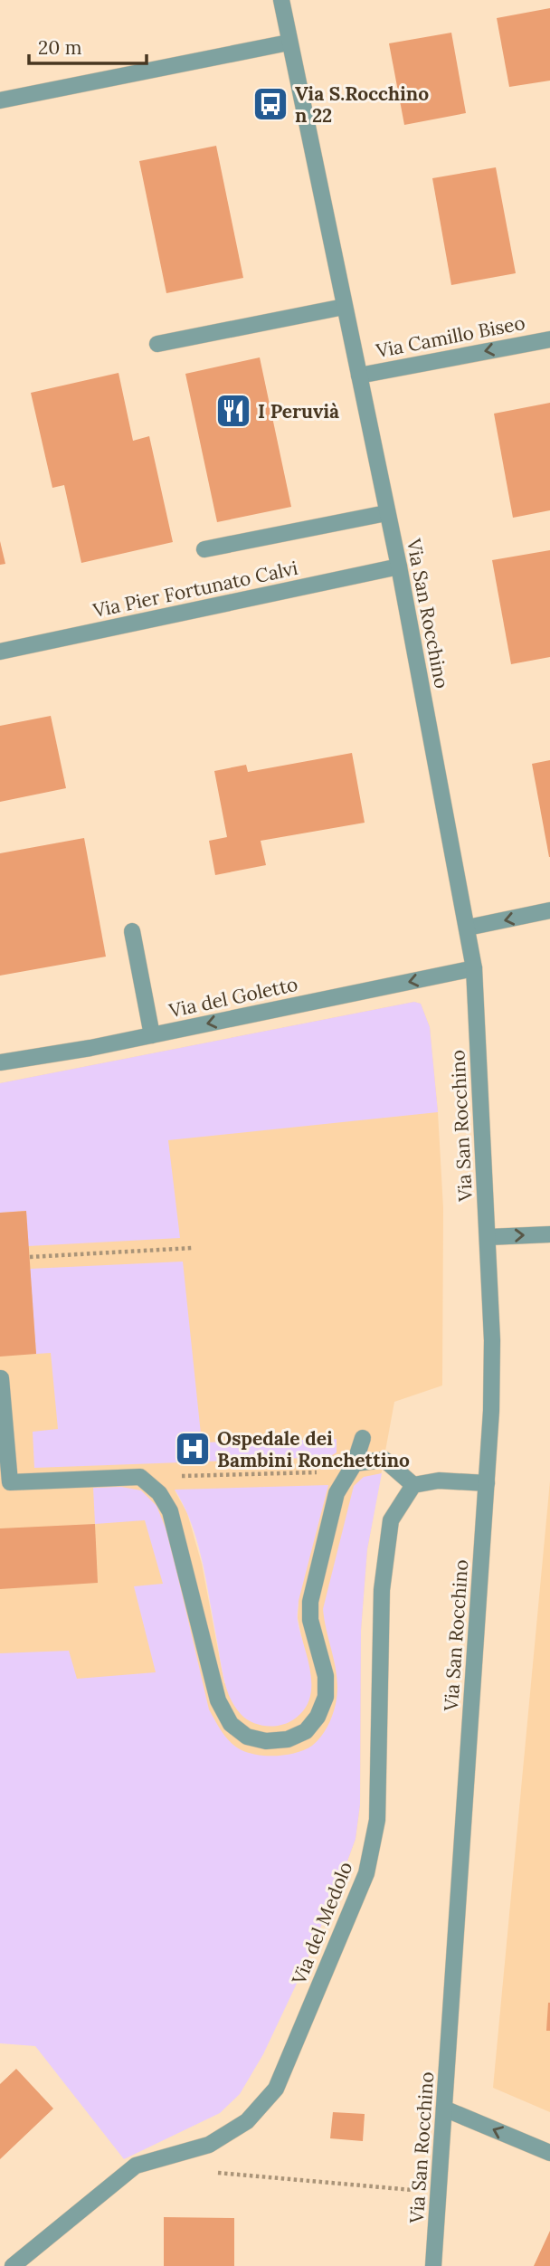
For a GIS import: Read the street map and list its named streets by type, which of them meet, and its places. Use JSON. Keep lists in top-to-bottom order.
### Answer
{
  "streets": {
    "street": [
      "Via Camillo Biseo",
      "Via Pier Fortunato Calvi",
      "Via San Rocchino",
      "Via del Goletto",
      "Via del Medolo"
    ]
  },
  "crossings": [
    ["Via Camillo Biseo", "Via San Rocchino"],
    ["Via Pier Fortunato Calvi", "Via San Rocchino"],
    ["Via San Rocchino", "Via del Goletto"]
  ],
  "one_way": ["Via Camillo Biseo", "Via del Goletto"],
  "places": {
    "bus stop": ["Via S.Rocchino n 22"],
    "restaurant": ["I Peruvià"],
    "hospital": ["Ospedale dei Bambini Ronchettino"]
  },
  "scale_bar": "20 m"
}
